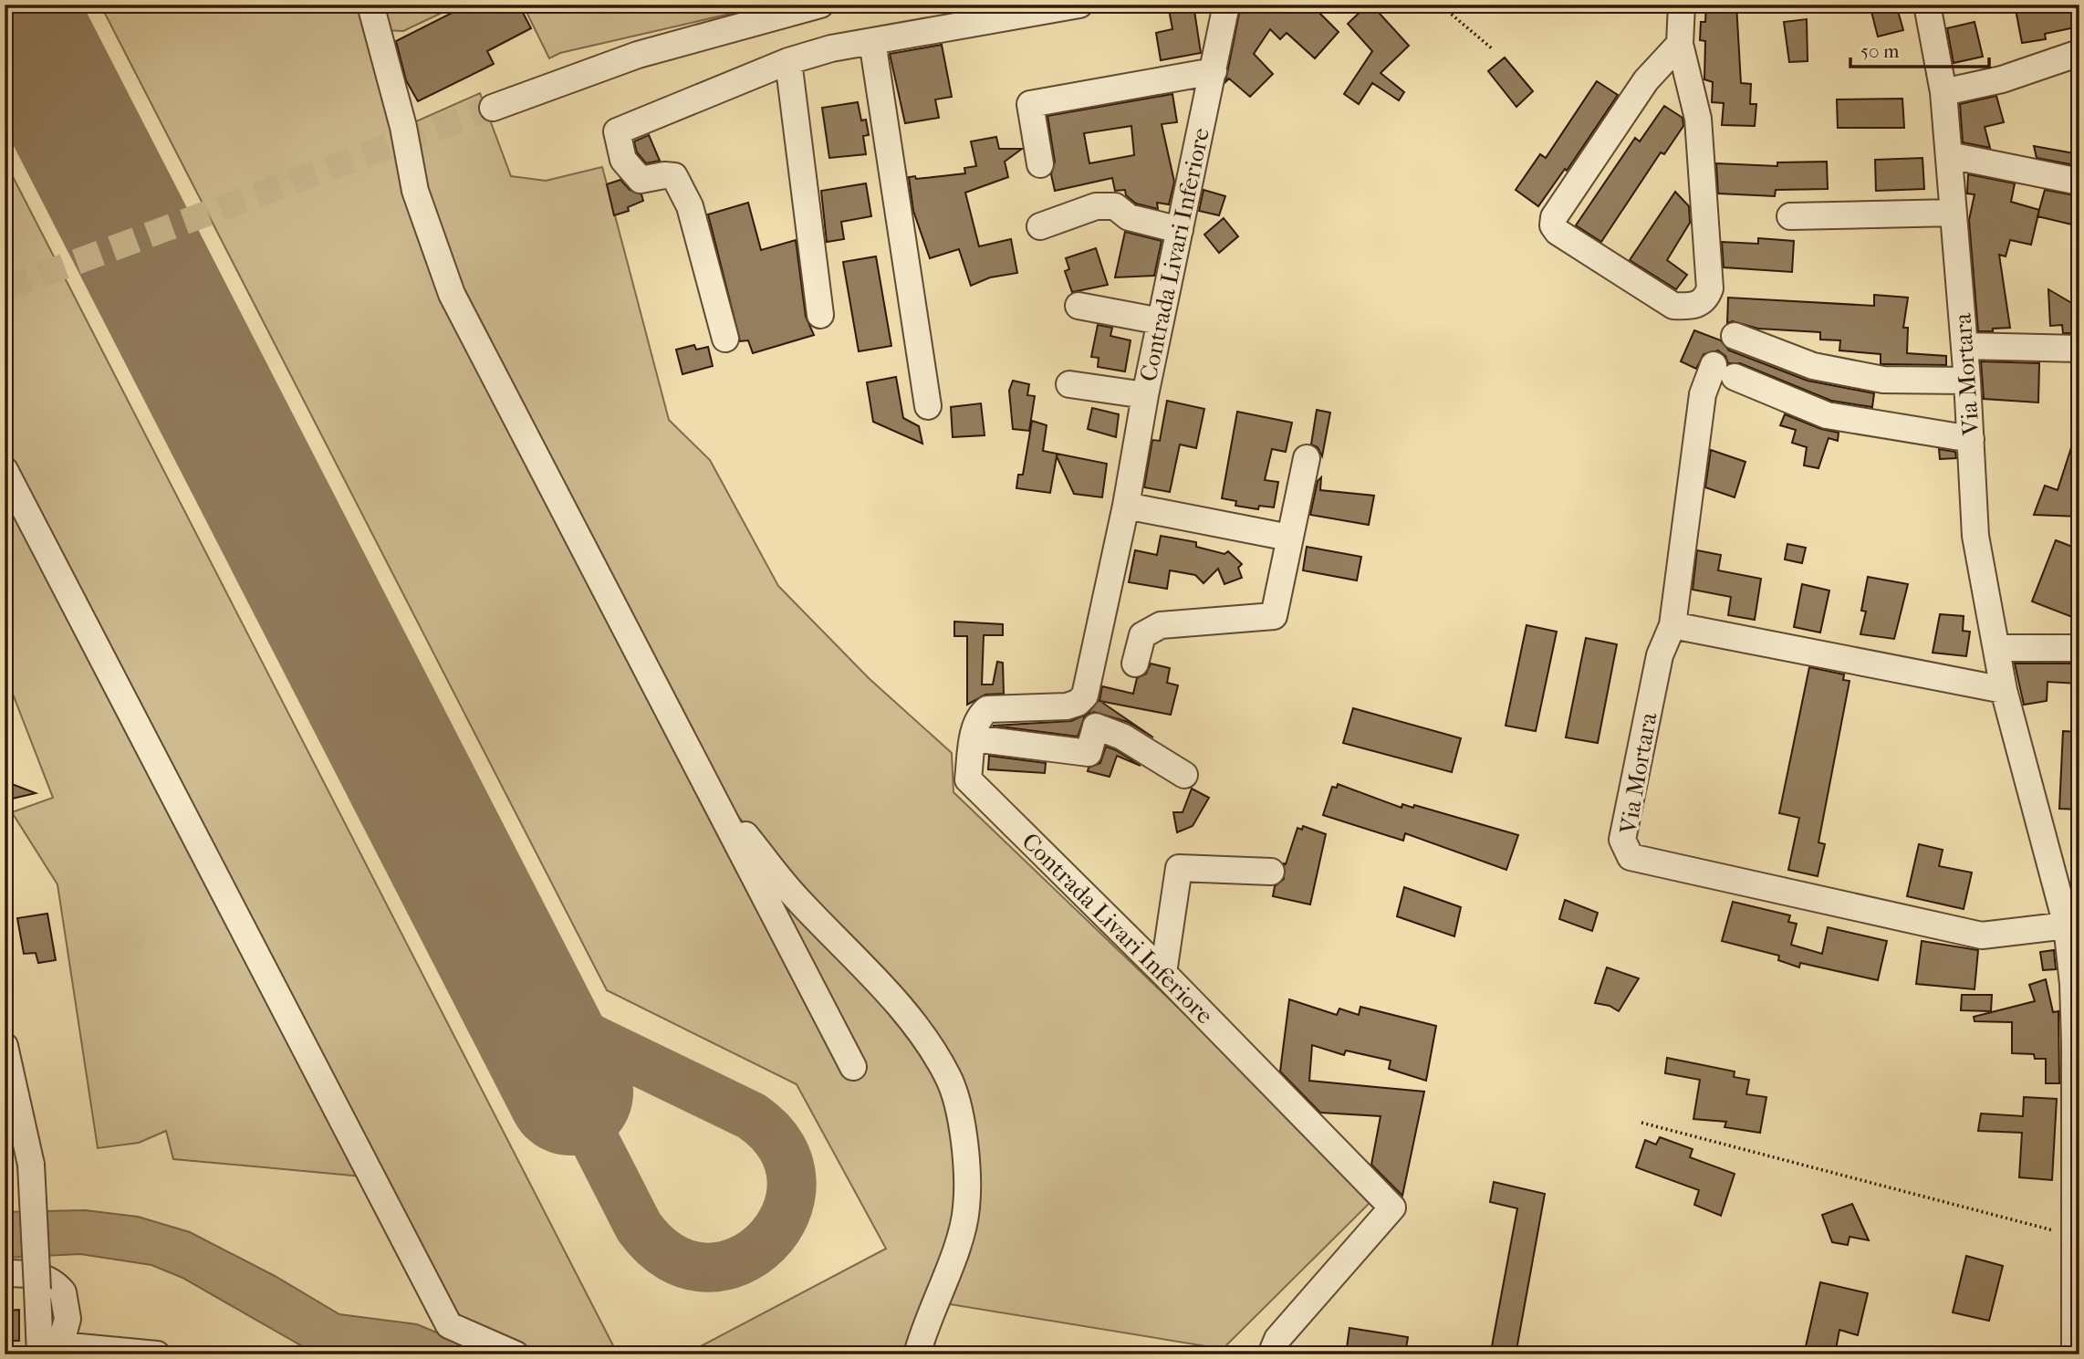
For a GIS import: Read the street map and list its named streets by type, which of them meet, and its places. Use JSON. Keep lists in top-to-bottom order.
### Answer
{
  "streets": {
    "street": ["Contrada Livari Inferiore", "Via Mortara"]
  },
  "scale_bar": "50 m"
}
